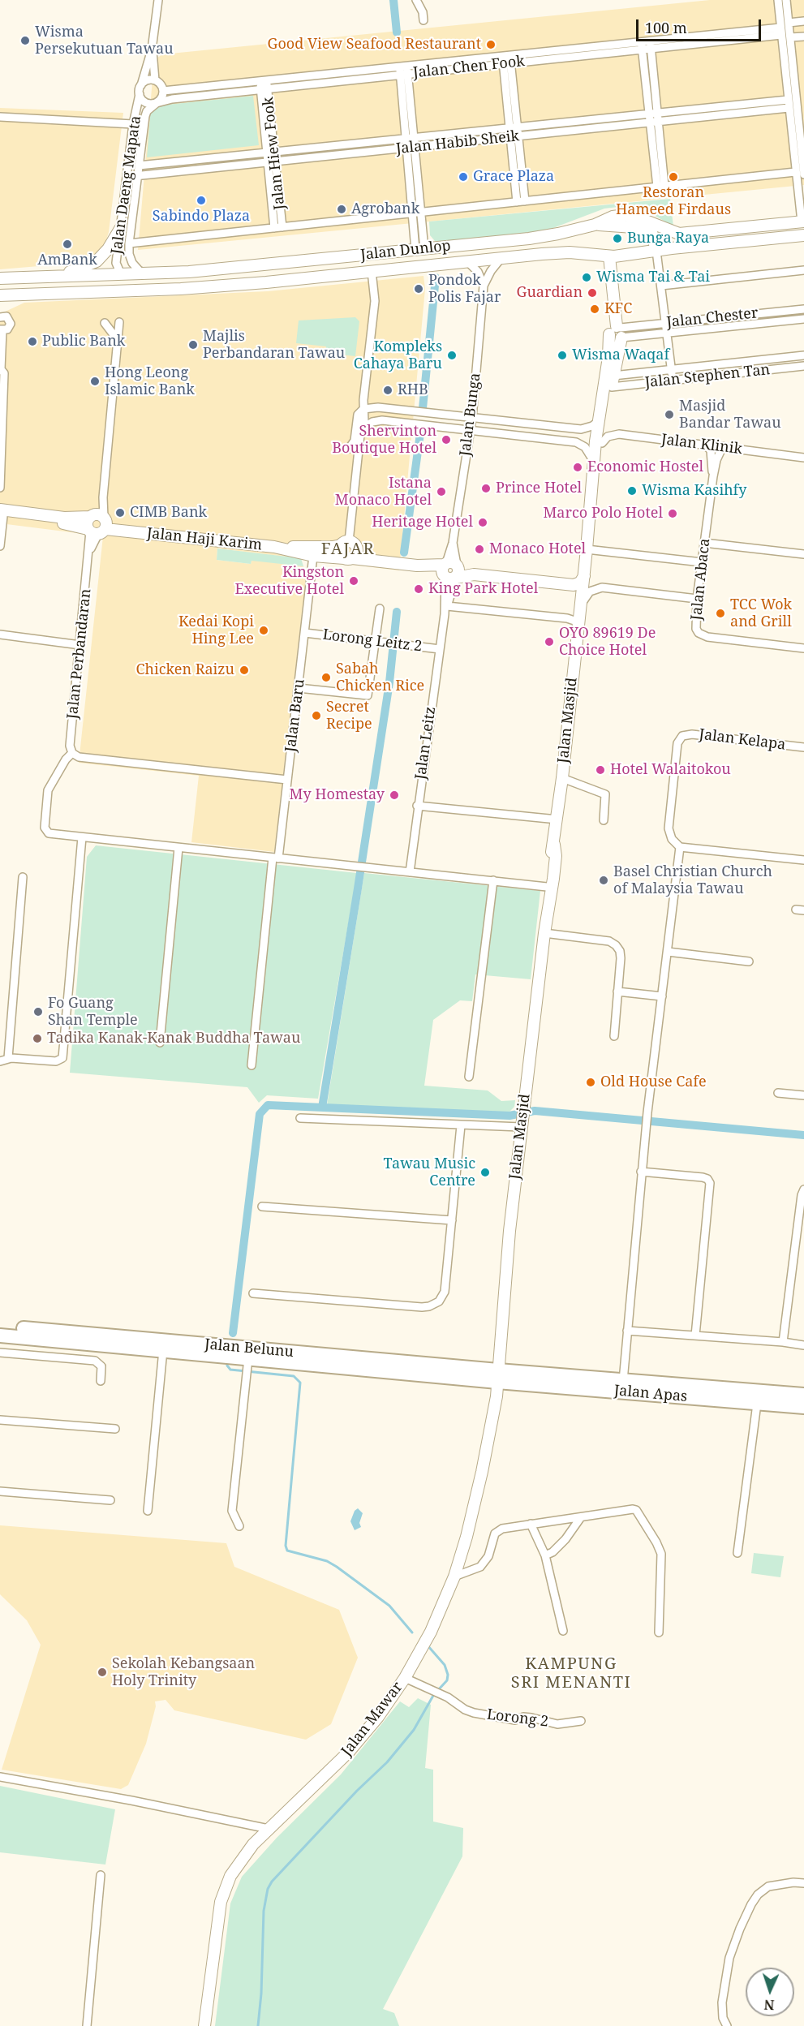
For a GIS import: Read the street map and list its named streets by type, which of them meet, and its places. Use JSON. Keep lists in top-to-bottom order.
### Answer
{
  "streets": {
    "highway": ["Jalan Belunu", "Jalan Apas"],
    "street": [
      "Jalan Chen Fook",
      "Jalan Habib Sheik",
      "Jalan Hiew Fook",
      "Jalan Daeng Mapata",
      "Jalan Dunlop",
      "Jalan Chester",
      "Jalan Stephen Tan",
      "Jalan Bunga",
      "Jalan Klinik",
      "Jalan Haji Karim",
      "Jalan Abaca",
      "Lorong Leitz 2",
      "Jalan Perbandaran",
      "Jalan Baru",
      "Jalan Masjid",
      "Jalan Kelapa",
      "Jalan Leitz",
      "Lorong 2",
      "Jalan Mawar"
    ]
  },
  "crossings": [
    ["Jalan Chen Fook", "Jalan Hiew Fook"],
    ["Jalan Chen Fook", "Jalan Daeng Mapata"],
    ["Jalan Habib Sheik", "Jalan Hiew Fook"],
    ["Jalan Habib Sheik", "Jalan Daeng Mapata"],
    ["Jalan Daeng Mapata", "Jalan Dunlop"],
    ["Jalan Dunlop", "Jalan Bunga"],
    ["Jalan Dunlop", "Jalan Masjid"],
    ["Jalan Chester", "Jalan Masjid"],
    ["Jalan Bunga", "Jalan Leitz"],
    ["Jalan Haji Karim", "Jalan Perbandaran"],
    ["Lorong Leitz 2", "Jalan Baru"],
    ["Lorong Leitz 2", "Jalan Leitz"],
    ["Jalan Masjid", "Jalan Belunu"],
    ["Jalan Masjid", "Jalan Apas"],
    ["Jalan Masjid", "Jalan Mawar"],
    ["Jalan Belunu", "Jalan Apas"],
    ["Jalan Belunu", "Jalan Mawar"],
    ["Jalan Apas", "Jalan Mawar"],
    ["Lorong 2", "Jalan Mawar"]
  ],
  "districts": ["FAJAR", "KAMPUNG SRI MENANTI"],
  "places": [
    "Wisma Persekutuan Tawau",
    "Good View Seafood Restaurant",
    "Grace Plaza",
    "Restoran Hameed Firdaus",
    "Sabindo Plaza",
    "Agrobank",
    "Bunga Raya",
    "AmBank",
    "Wisma Tai & Tai",
    "Pondok Polis Fajar",
    "Guardian",
    "KFC",
    "Public Bank",
    "Majlis Perbandaran Tawau",
    "Kompleks Cahaya Baru",
    "Wisma Waqaf",
    "Hong Leong Islamic Bank",
    "RHB",
    "Masjid Bandar Tawau",
    "Shervinton Boutique Hotel",
    "Economic Hostel",
    "Prince Hotel",
    "Wisma Kasihfy",
    "Istana Monaco Hotel",
    "CIMB Bank",
    "Marco Polo Hotel",
    "Heritage Hotel",
    "Monaco Hotel",
    "Kingston Executive Hotel",
    "King Park Hotel",
    "TCC Wok and Grill",
    "Kedai Kopi Hing Lee",
    "OYO 89619 De Choice Hotel",
    "Chicken Raizu",
    "Sabah Chicken Rice",
    "Secret Recipe",
    "Hotel Walaitokou",
    "My Homestay",
    "Basel Christian Church of Malaysia Tawau",
    "Fo Guang Shan Temple",
    "Tadika Kanak-Kanak Buddha Tawau",
    "Old House Cafe",
    "Tawau Music Centre",
    "Sekolah Kebangsaan Holy Trinity"
  ],
  "scale_bar": "100 m",
  "north": "bottom"
}
